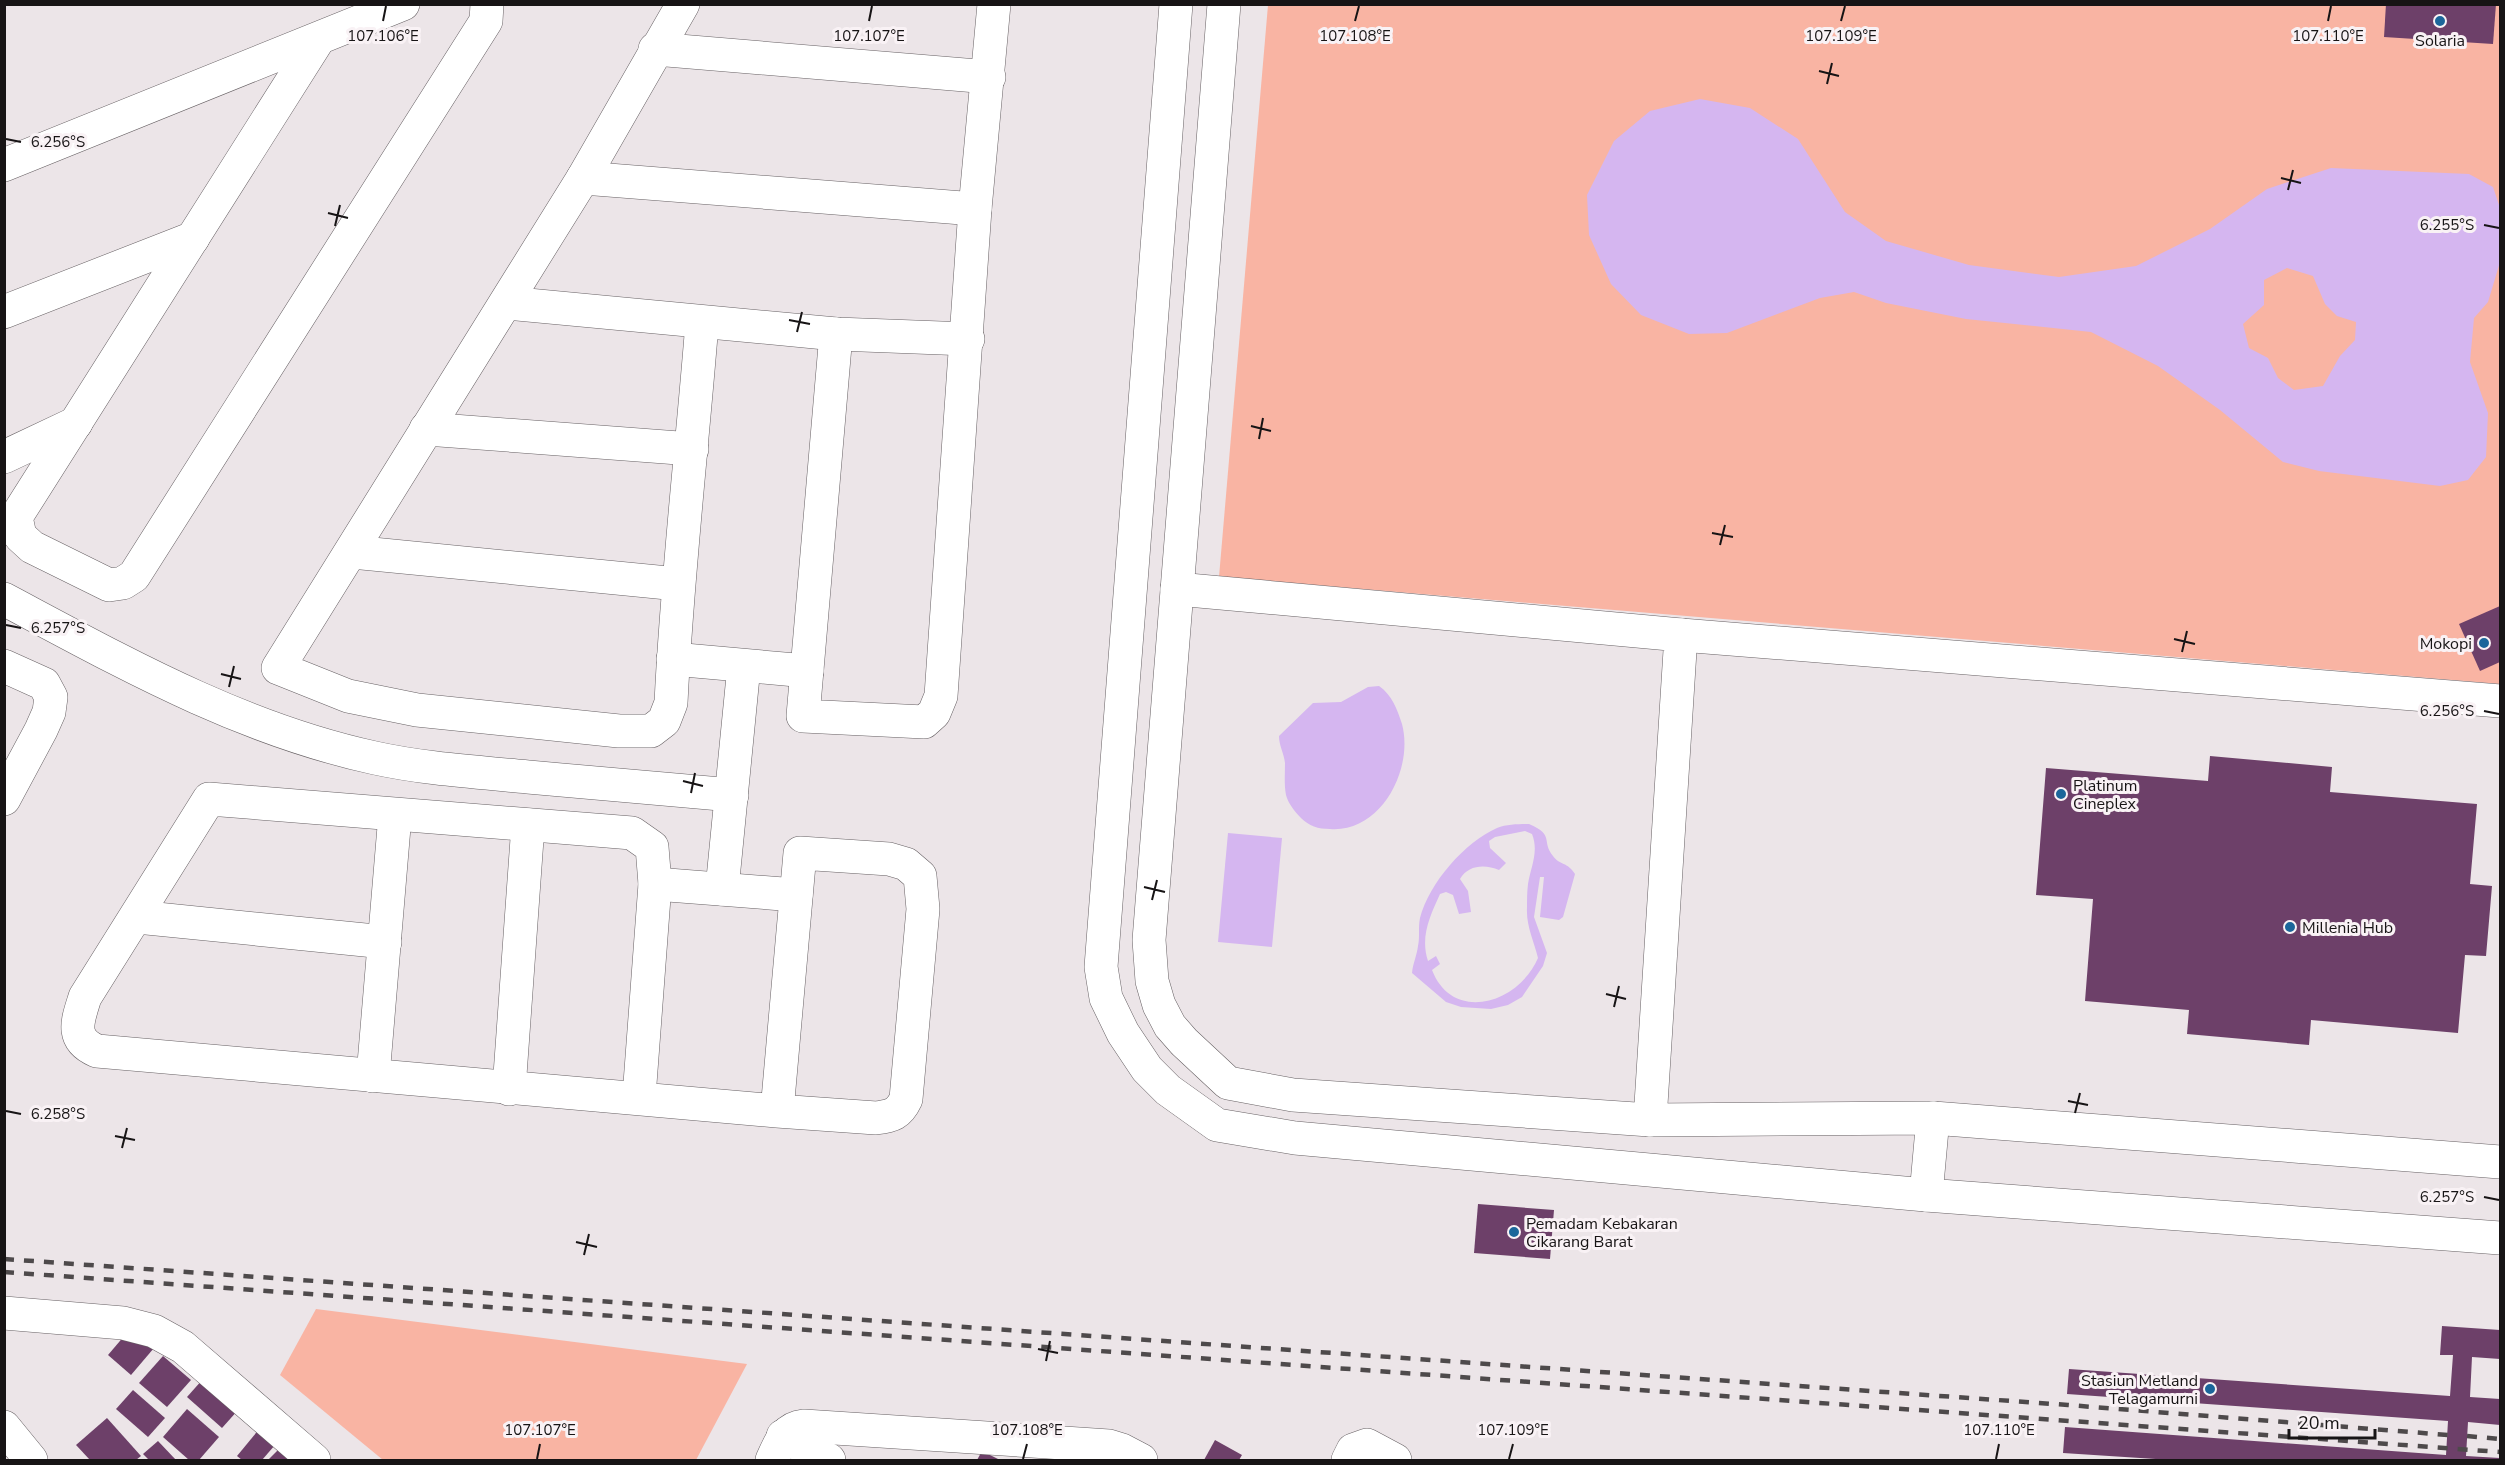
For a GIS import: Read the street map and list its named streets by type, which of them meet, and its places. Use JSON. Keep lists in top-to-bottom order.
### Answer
{
  "places": [
    "Solaria",
    "Mokopi",
    "Platinum Cineplex",
    "Millenia Hub",
    "Pemadam Kebakaran Cikarang Barat",
    "Stasiun Metland Telagamurni"
  ],
  "scale_bar": "20 m",
  "coordinates": [
    "107.106°E",
    "107.107°E",
    "107.108°E",
    "107.109°E",
    "107.110°E",
    "6.256°S",
    "6.255°S",
    "6.257°S",
    "6.258°S"
  ]
}
